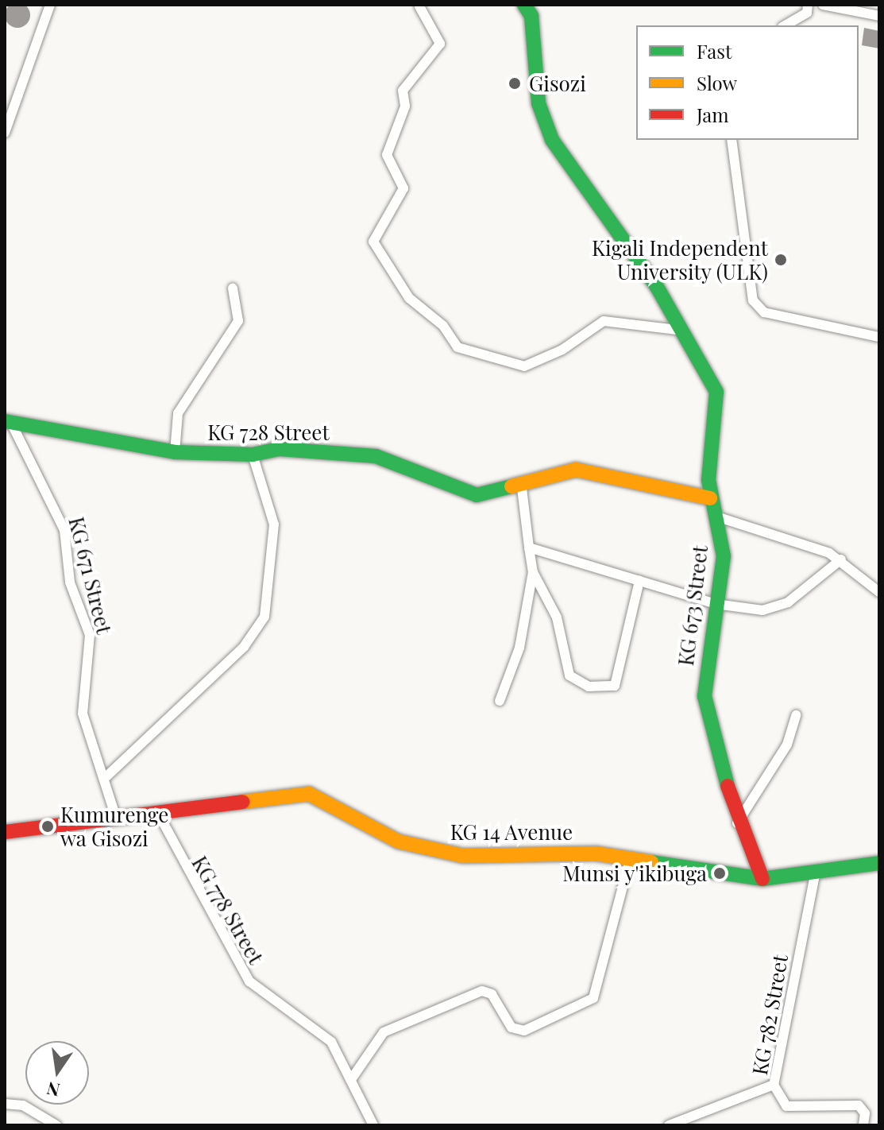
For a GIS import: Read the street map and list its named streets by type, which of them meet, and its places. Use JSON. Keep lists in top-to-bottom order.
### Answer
{
  "streets": {
    "street": [
      "KG 728 Street",
      "KG 671 Street",
      "KG 673 Street",
      "KG 14 Avenue",
      "KG 778 Street",
      "KG 782 Street"
    ]
  },
  "crossings": [
    ["KG 728 Street", "KG 671 Street"],
    ["KG 728 Street", "KG 673 Street"],
    ["KG 671 Street", "KG 14 Avenue"],
    ["KG 673 Street", "KG 14 Avenue"],
    ["KG 14 Avenue", "KG 778 Street"],
    ["KG 14 Avenue", "KG 782 Street"]
  ],
  "places": [
    "Gisozi",
    "Kigali Independent University (ULK)",
    "Kumurenge wa Gisozi",
    "Munsi y'ikibuga"
  ],
  "legend": ["Fast", "Slow", "Jam"],
  "north": "bottom"
}
